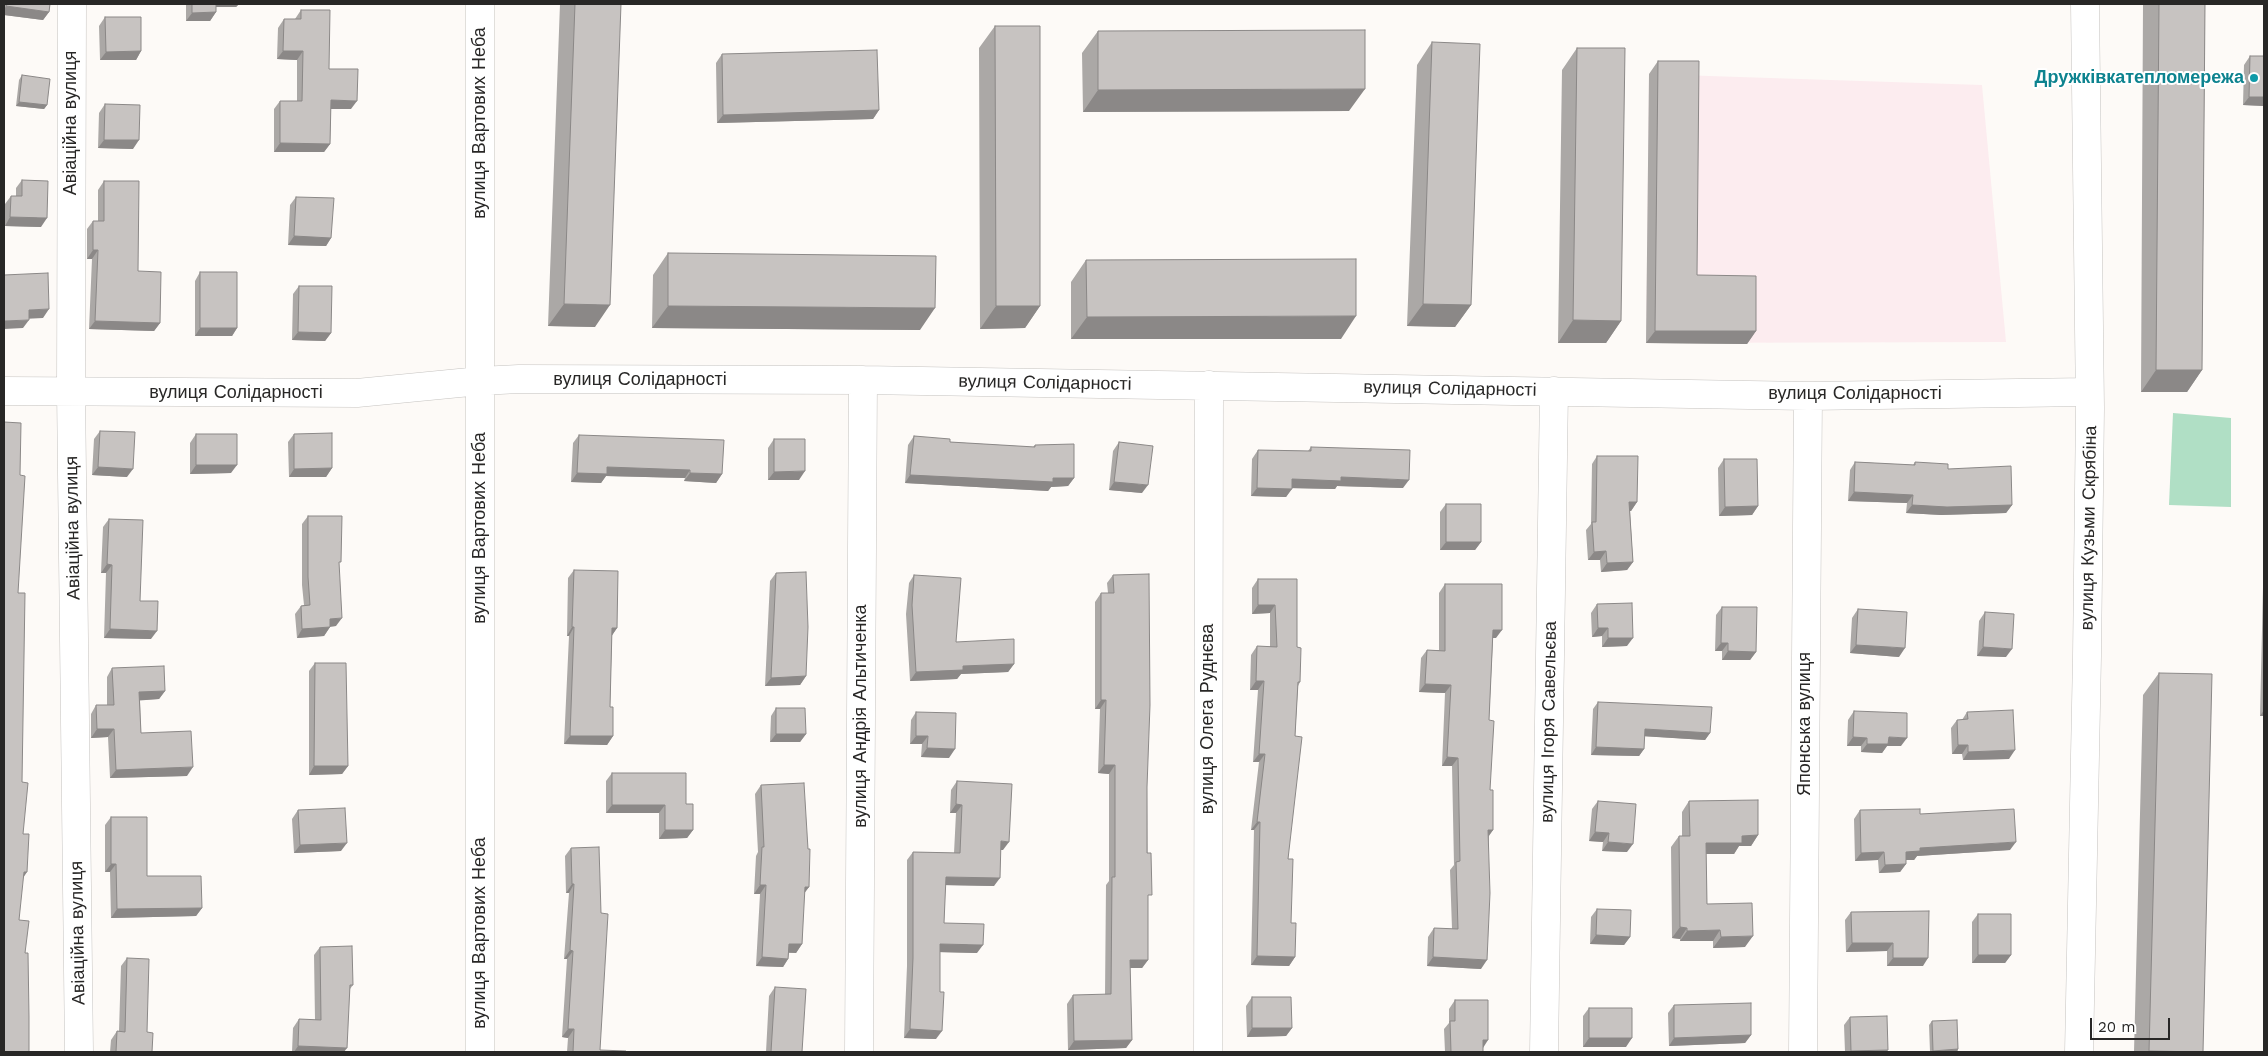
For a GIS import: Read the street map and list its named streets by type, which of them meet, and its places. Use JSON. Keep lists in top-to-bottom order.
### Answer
{
  "streets": {
    "street": [
      "Авіаційна вулиця",
      "вулиця Вартових Неба",
      "вулиця Солідарності",
      "вулиця Кузьми Скрябіна",
      "вулиця Андрія Альтиченка",
      "вулиця Олега Руднєва",
      "вулиця Ігоря Савельєва",
      "Японська вулиця"
    ]
  },
  "crossings": [
    ["Авіаційна вулиця", "вулиця Солідарності"],
    ["вулиця Вартових Неба", "вулиця Солідарності"],
    ["вулиця Солідарності", "вулиця Андрія Альтиченка"],
    ["вулиця Солідарності", "вулиця Олега Руднєва"],
    ["вулиця Солідарності", "вулиця Ігоря Савельєва"],
    ["вулиця Солідарності", "Японська вулиця"]
  ],
  "places": ["Дружківкатепломережа"],
  "scale_bar": "20 m"
}
